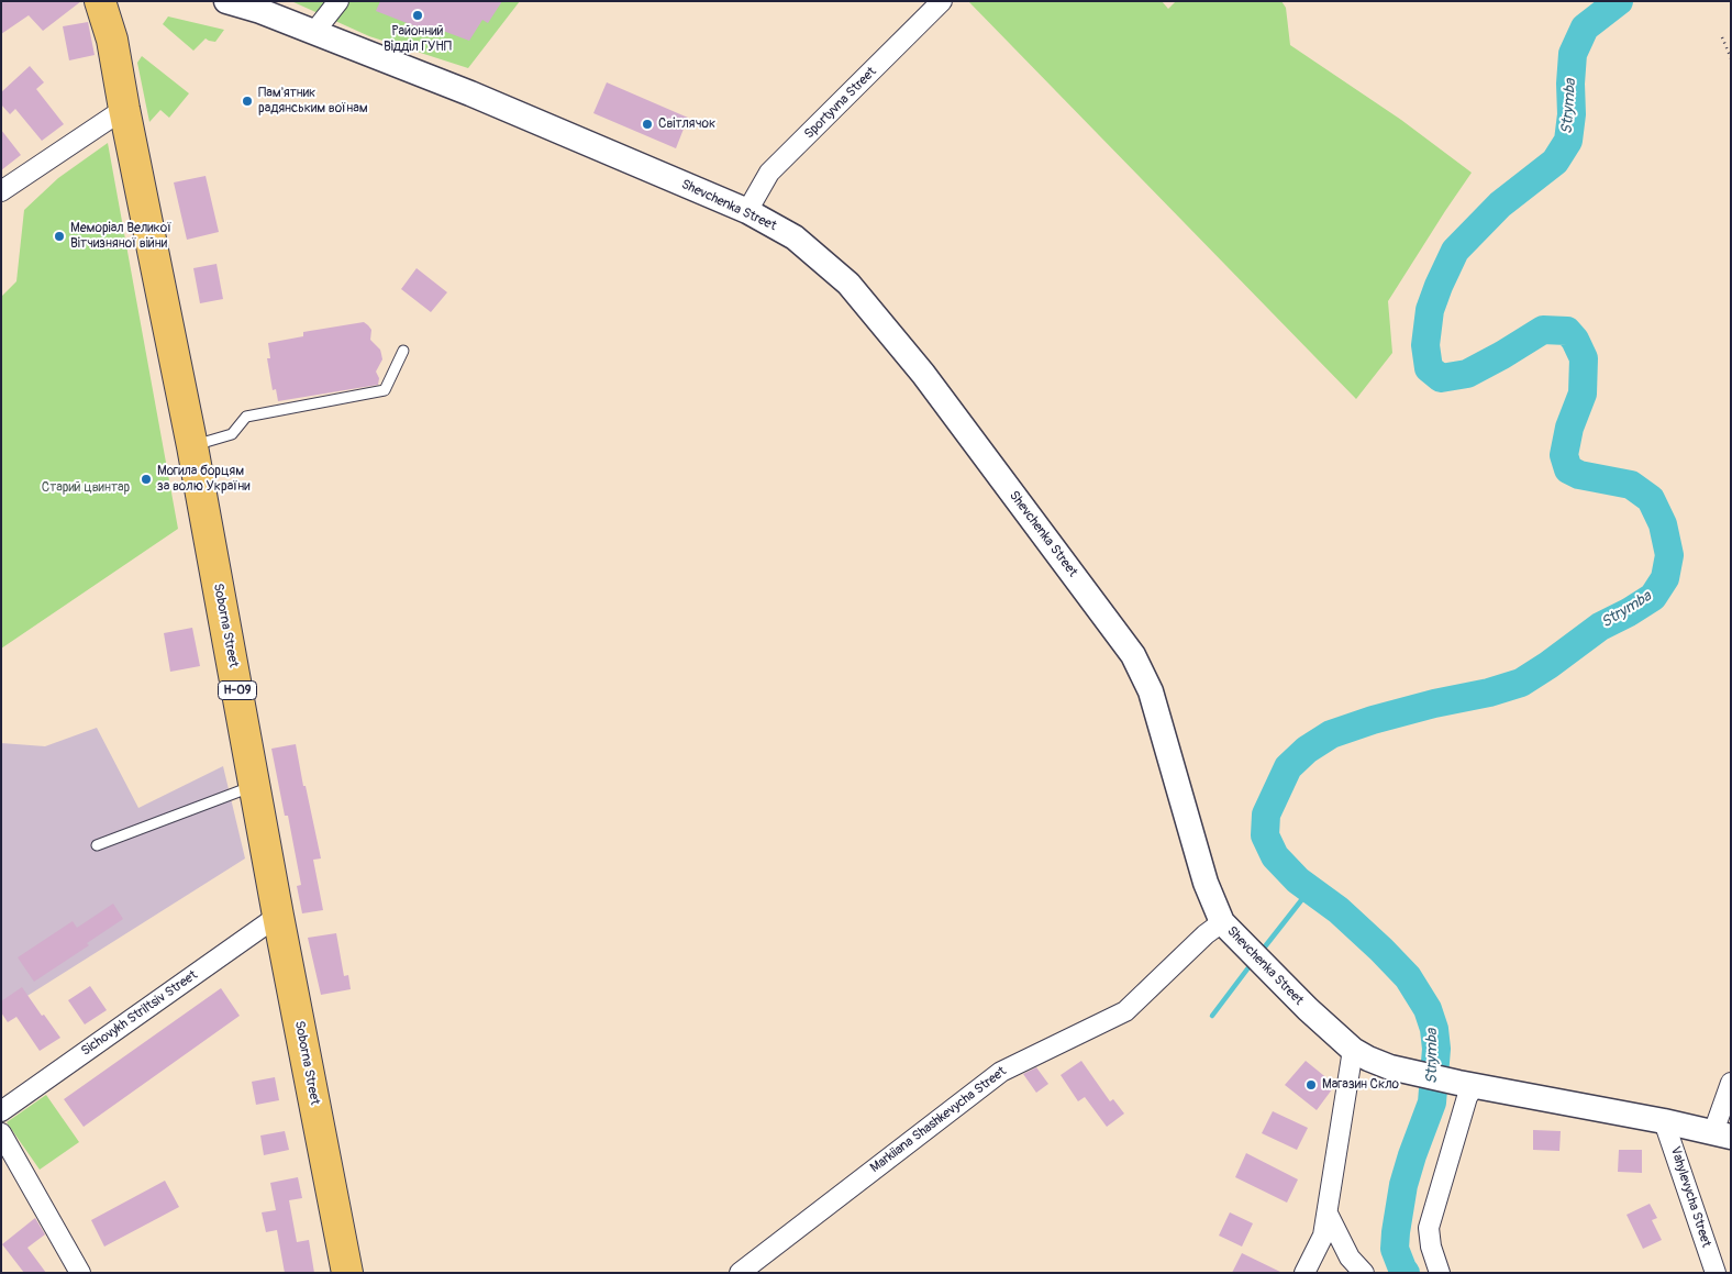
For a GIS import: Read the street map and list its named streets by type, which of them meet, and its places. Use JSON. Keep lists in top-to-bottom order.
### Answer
{
  "streets": {
    "main road": ["Soborna Street", "Н-09"],
    "street": [
      "Sportyvna Street",
      "Shevchenka Street",
      "Sichovykh Striltsiv Street",
      "Markiiana Shashkevycha Street",
      "Vahylevycha Street"
    ]
  },
  "crossings": [
    ["Sportyvna Street", "Shevchenka Street"],
    ["Shevchenka Street", "Markiiana Shashkevycha Street"],
    ["Shevchenka Street", "Vahylevycha Street"],
    ["Soborna Street", "Н-09"],
    ["Soborna Street", "Sichovykh Striltsiv Street"]
  ],
  "water": ["Strymba"],
  "parks": ["Старий цвинтар"],
  "places": [
    "Районний Відділ ГУНП",
    "Пам'ятник радянським воїнам",
    "Світлячок",
    "Меморіал Великої Вітчизняної війни",
    "Могила борцям за волю України",
    "Магазин Скло"
  ]
}
